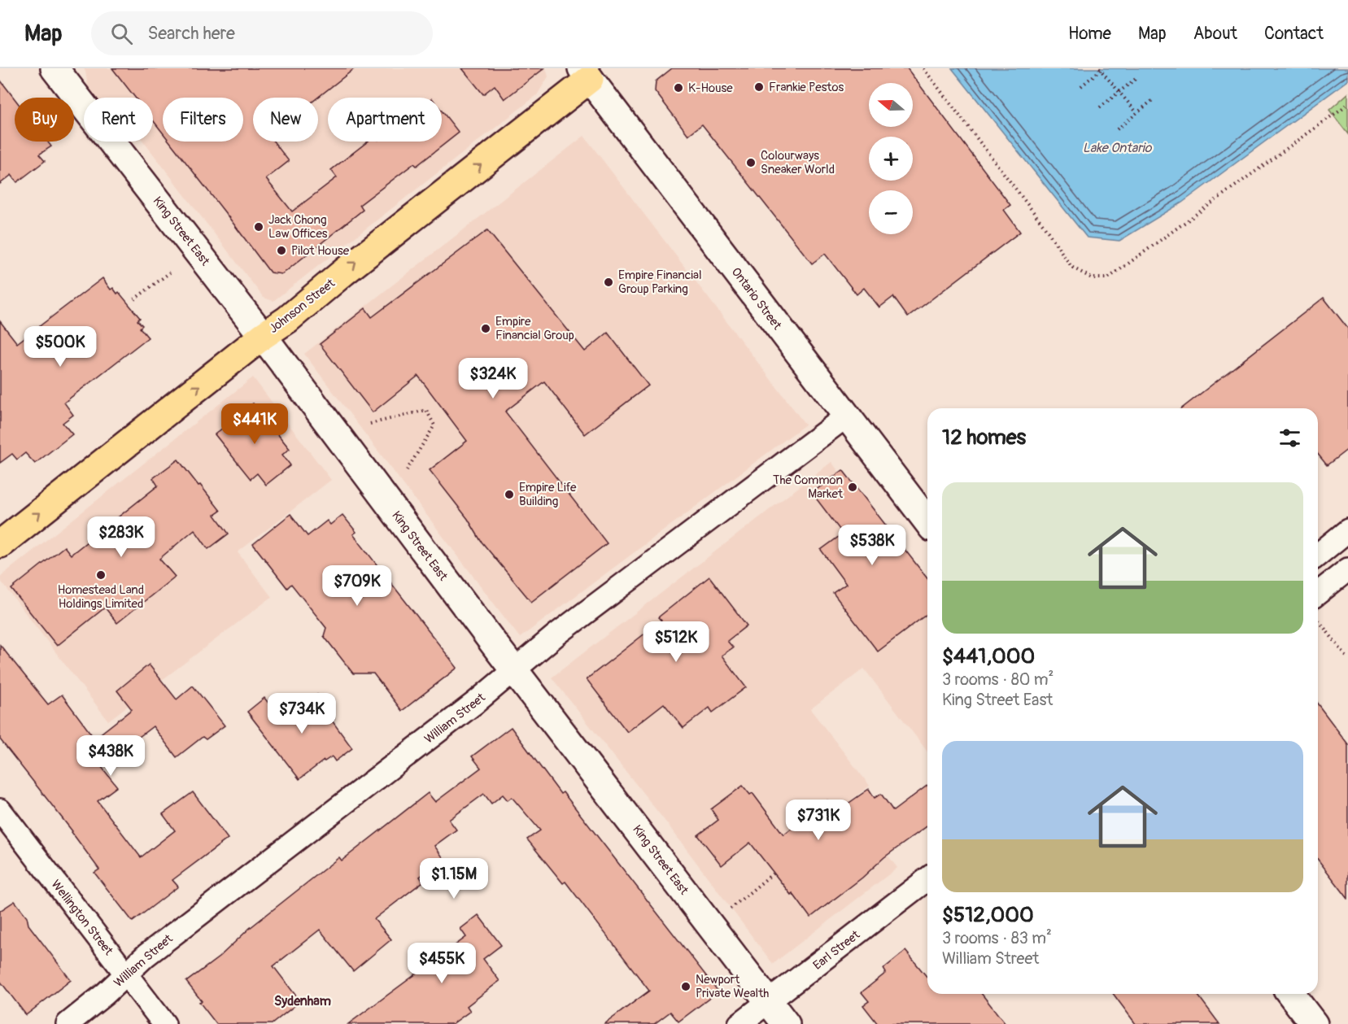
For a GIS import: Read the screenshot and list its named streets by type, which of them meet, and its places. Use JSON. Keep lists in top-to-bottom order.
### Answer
{
  "streets": {
    "main road": ["King Street East", "Ontario Street", "Johnson Street"],
    "street": ["William Street", "Wellington Street", "Earl Street"]
  },
  "crossings": [
    ["King Street East", "Johnson Street"],
    ["King Street East", "William Street"],
    ["King Street East", "Earl Street"],
    ["Ontario Street", "Johnson Street"],
    ["Ontario Street", "William Street"],
    ["William Street", "Wellington Street"]
  ],
  "one_way": ["Johnson Street"],
  "districts": ["Sydenham"],
  "water": ["Lake Ontario"],
  "places": [
    "Frankie Pestos",
    "K-House",
    "Colourways Sneaker World",
    "Jack Chong Law Offices",
    "Pilot House",
    "Empire Financial Group Parking",
    "Empire Financial Group",
    "The Common Market",
    "Empire Life Building",
    "Homestead Land Holdings Limited",
    "Newport Private Wealth"
  ],
  "north": "left",
  "page": {
    "header": "Map",
    "search": "Search here",
    "nav": [
      "Home",
      "Map",
      "About",
      "Contact"
    ],
    "map_buttons": ["+", "−"],
    "chip": [
      "Buy",
      "Rent",
      "Filters",
      "New",
      "Apartment"
    ],
    "price": [
      "$500K",
      "$324K",
      "$441K",
      "$283K",
      "$538K",
      "$709K",
      "$512K",
      "$734K",
      "$438K",
      "$731K",
      "$1.15M",
      "$455K"
    ],
    "heading": "12 homes",
    "list": [
      {
        "name": "$441,000",
        "note": "3 rooms · 80 m² · King Street East"
      },
      {
        "name": "$512,000",
        "note": "3 rooms · 83 m² · William Street"
      }
    ]
  }
}
